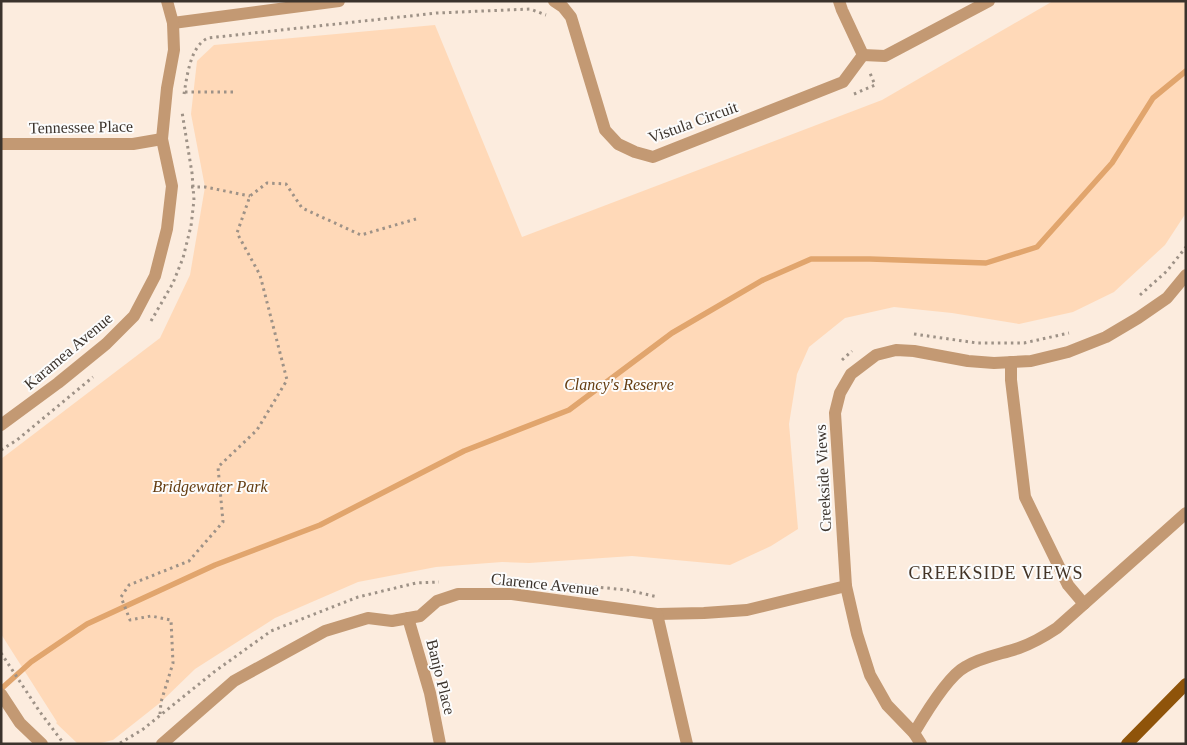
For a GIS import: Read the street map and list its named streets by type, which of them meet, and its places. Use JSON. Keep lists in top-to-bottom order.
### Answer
{
  "streets": {
    "street": [
      "Vistula Circuit",
      "Tennessee Place",
      "Karamea Avenue",
      "Creekside Views",
      "Clarence Avenue",
      "Banjo Place"
    ]
  },
  "crossings": [
    ["Tennessee Place", "Karamea Avenue"],
    ["Creekside Views", "Clarence Avenue"],
    ["Clarence Avenue", "Banjo Place"]
  ],
  "districts": ["CREEKSIDE VIEWS"],
  "parks": ["Clancy's Reserve", "Bridgewater Park"]
}
